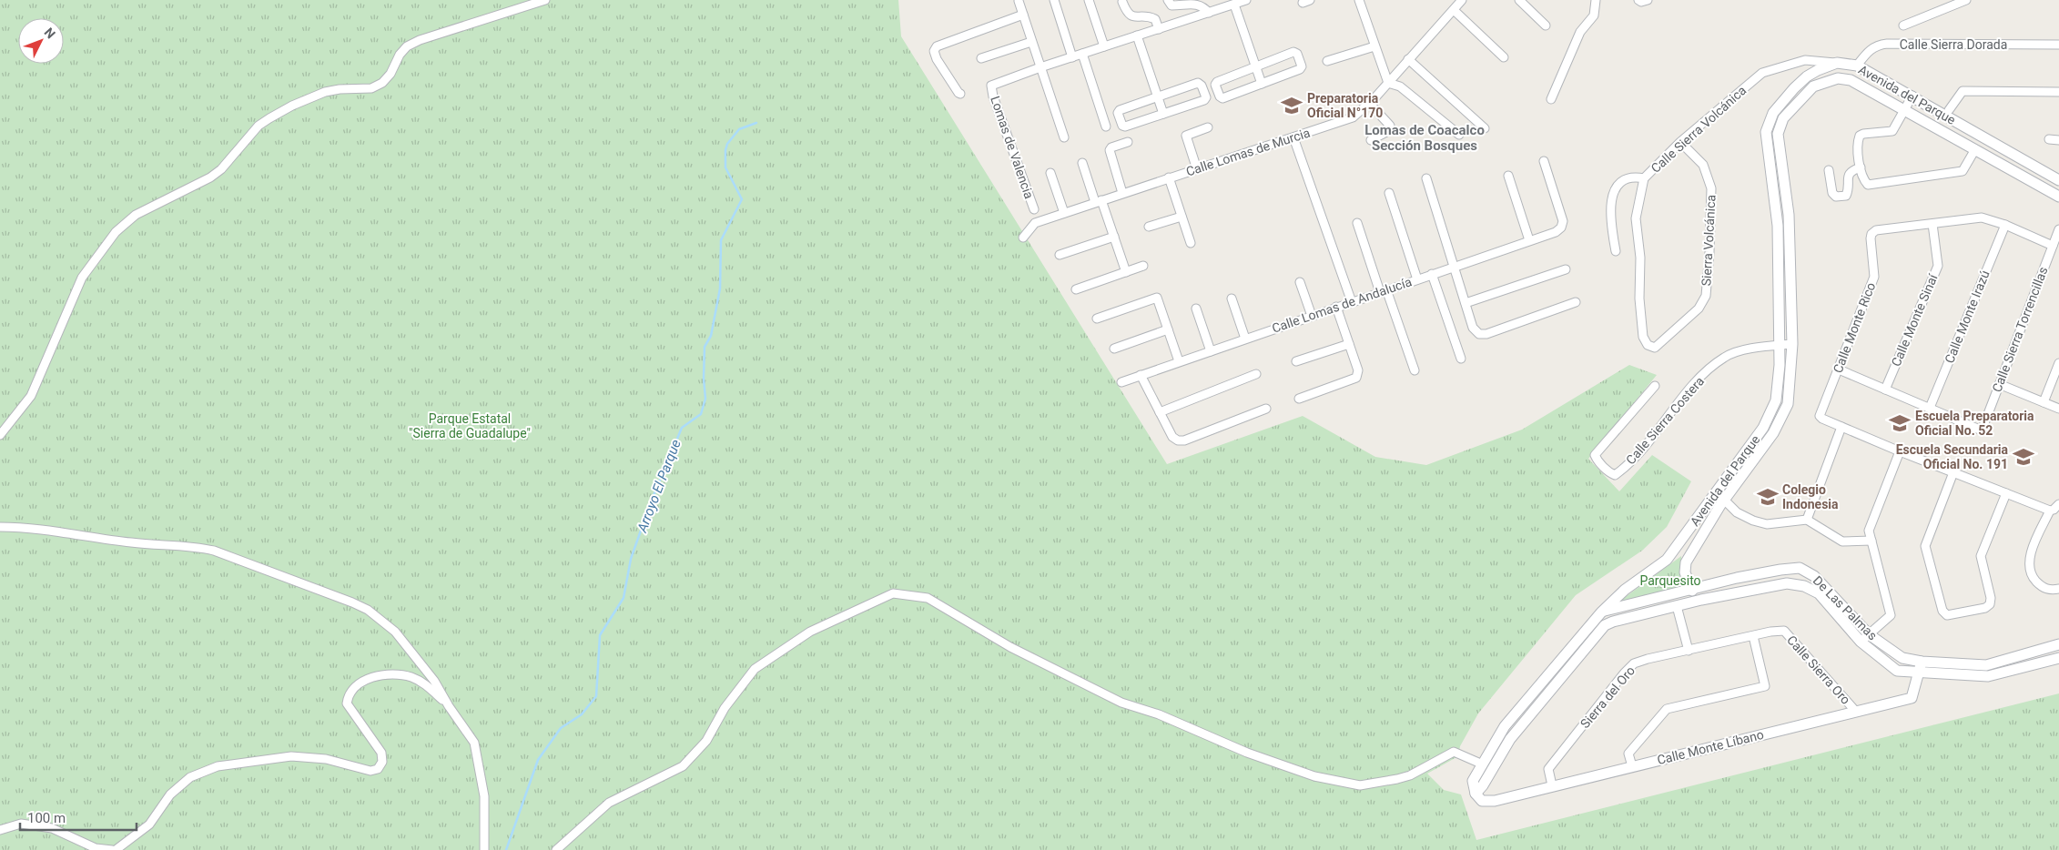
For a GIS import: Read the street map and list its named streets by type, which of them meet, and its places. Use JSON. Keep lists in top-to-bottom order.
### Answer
{
  "streets": {
    "street": [
      "Calle Sierra Dorada",
      "Avenida del Parque",
      "Calle Sierra Volcánica",
      "Lomas de Valencia",
      "Calle Lomas de Murcia",
      "Sierra Volcánica",
      "Calle Lomas de Andalucía",
      "Calle Monte Irazú",
      "Calle Monte Sinaí",
      "Calle Monte Rico",
      "Calle Sierra Torrencillas",
      "Calle Sierra Costera",
      "De Las Palmas",
      "Calle Sierra Oro",
      "Sierra del Oro",
      "Calle Monte Líbano"
    ]
  },
  "crossings": [
    ["Calle Sierra Dorada", "Avenida del Parque"],
    ["Avenida del Parque", "Calle Sierra Volcánica"],
    ["Avenida del Parque", "Calle Sierra Costera"],
    ["Avenida del Parque", "De Las Palmas"],
    ["Avenida del Parque", "Calle Monte Líbano"],
    ["Calle Sierra Volcánica", "Sierra Volcánica"],
    ["Calle Monte Irazú", "Calle Monte Rico"],
    ["Calle Monte Irazú", "Calle Sierra Torrencillas"],
    ["Calle Monte Sinaí", "Calle Monte Rico"],
    ["Calle Monte Rico", "Calle Sierra Torrencillas"],
    ["De Las Palmas", "Calle Monte Líbano"],
    ["Calle Sierra Oro", "Sierra del Oro"],
    ["Calle Sierra Oro", "Calle Monte Líbano"],
    ["Sierra del Oro", "Calle Monte Líbano"]
  ],
  "districts": ["Lomas de Coacalco Sección Bosques"],
  "water": ["Arroyo El Parque"],
  "parks": ["Parque Estatal \"Sierra de Guadalupe\"", "Parquesito"],
  "places": {
    "school or university": [
      "Preparatoria Oficial N°170",
      "Escuela Preparatoria Oficial No. 52",
      "Escuela Secundaria Oficial No. 191",
      "Colegio Indonesia"
    ]
  },
  "scale_bar": "100 m",
  "north": "top right"
}
